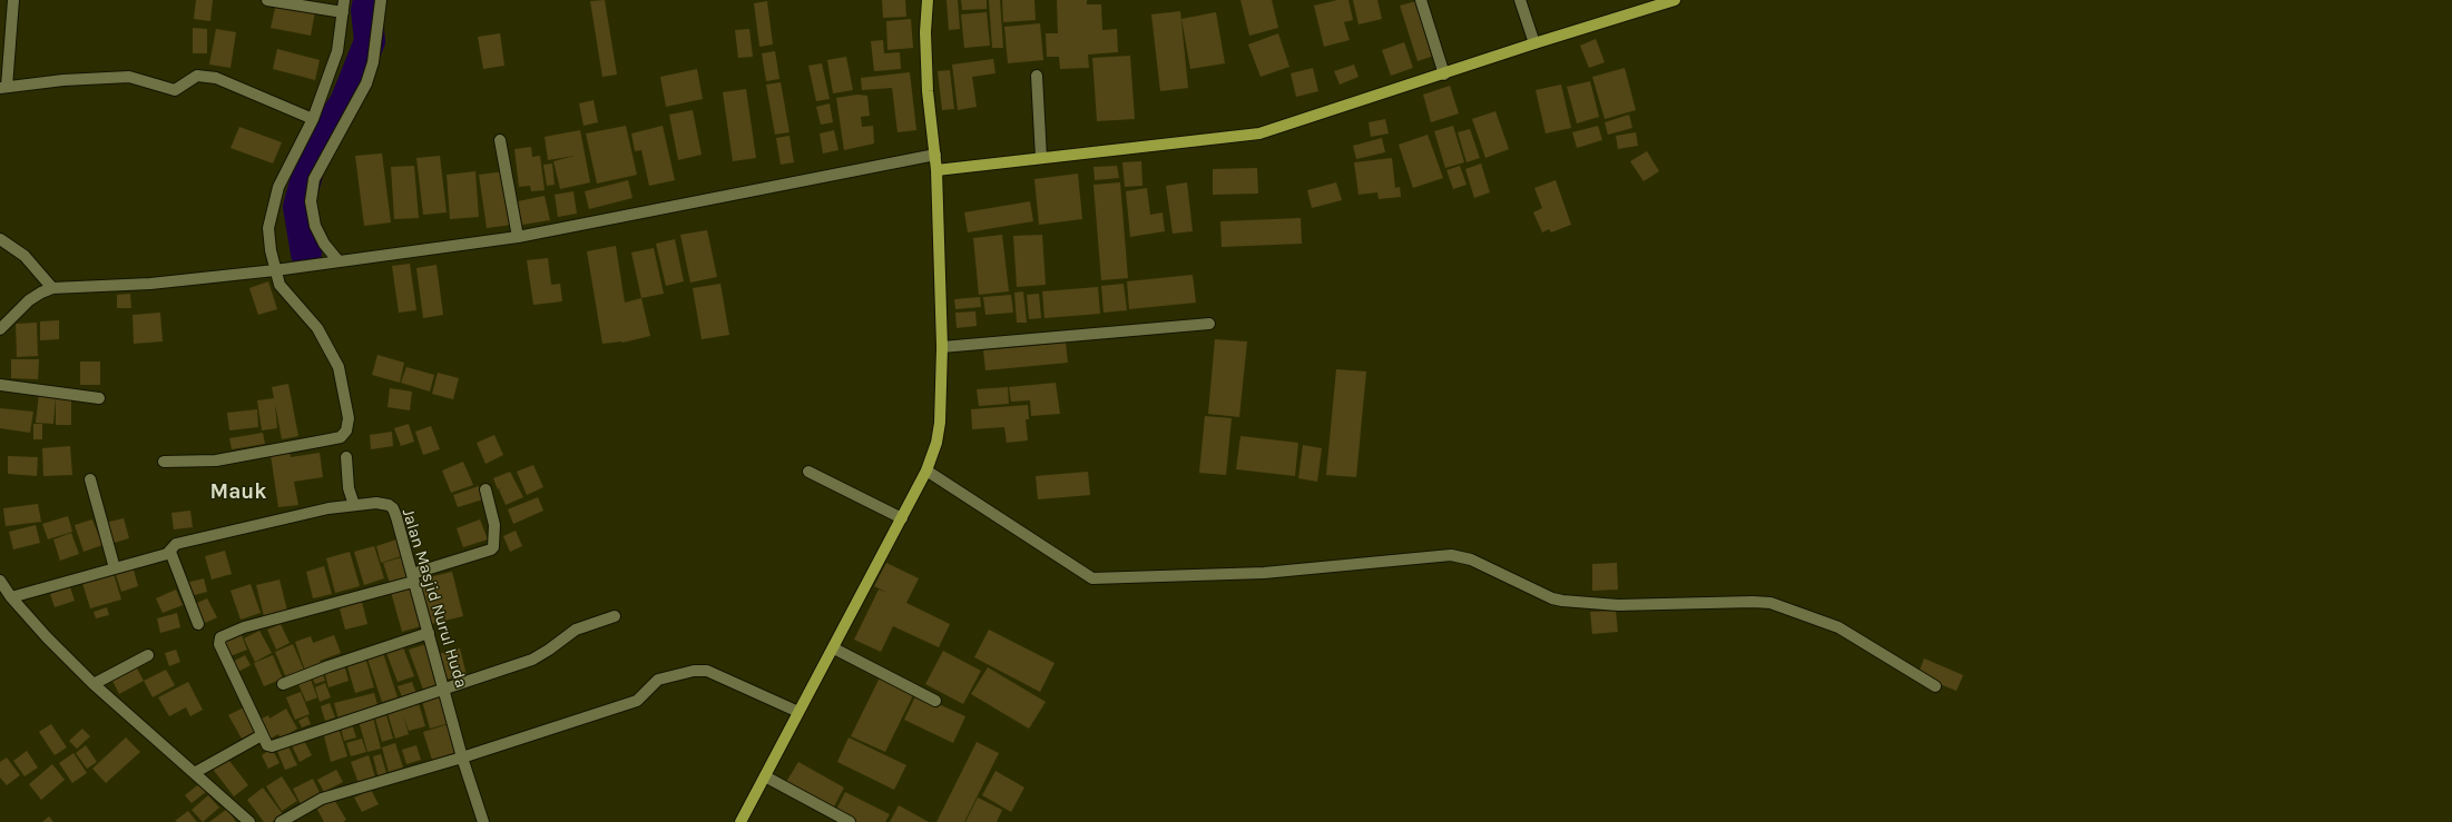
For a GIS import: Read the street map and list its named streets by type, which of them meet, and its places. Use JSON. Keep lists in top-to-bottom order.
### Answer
{
  "streets": {
    "street": ["Jalan Masjid Nurul Huda"]
  },
  "districts": ["Mauk"]
}
